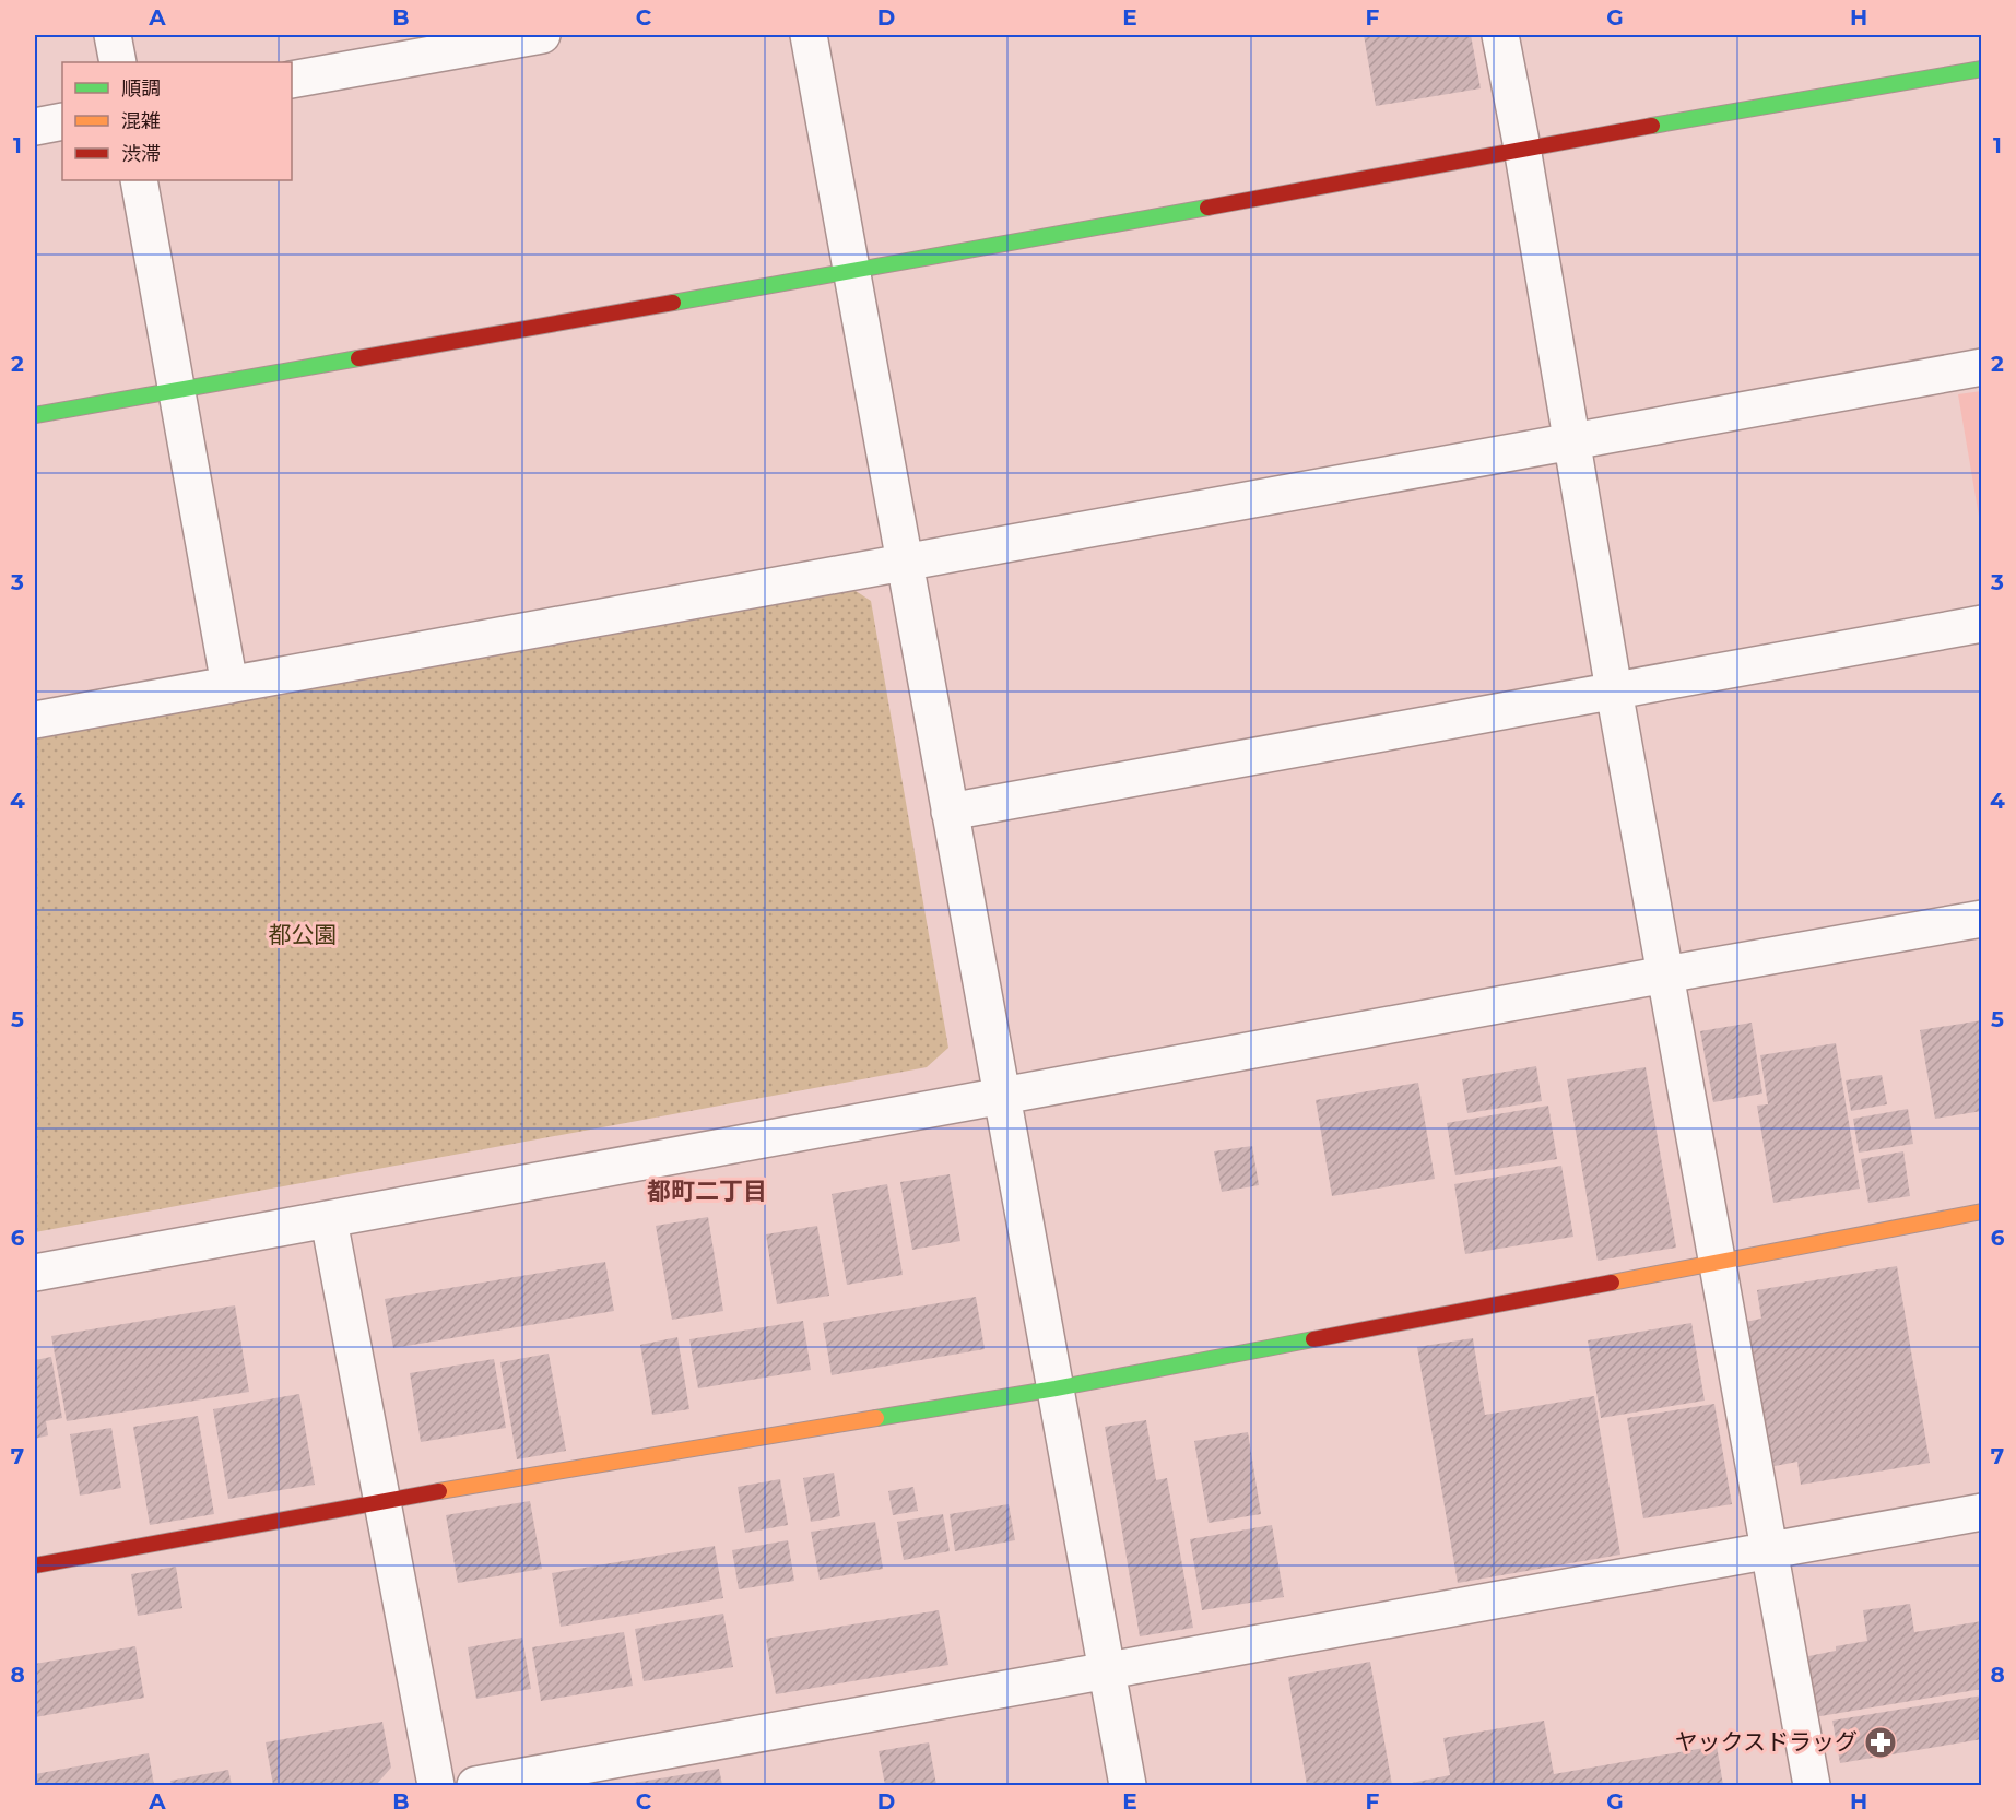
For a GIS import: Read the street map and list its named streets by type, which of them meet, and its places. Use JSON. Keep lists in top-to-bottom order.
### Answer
{
  "districts": ["都町二丁目"],
  "parks": ["都公園"],
  "places": {
    "pharmacy": ["ヤックスドラッグ"]
  },
  "legend": ["順調", "混雑", "渋滞"],
  "grid": {
    "columns": [
      "A",
      "B",
      "C",
      "D",
      "E",
      "F",
      "G",
      "H"
    ],
    "rows": [
      "1",
      "2",
      "3",
      "4",
      "5",
      "6",
      "7",
      "8"
    ]
  }
}
